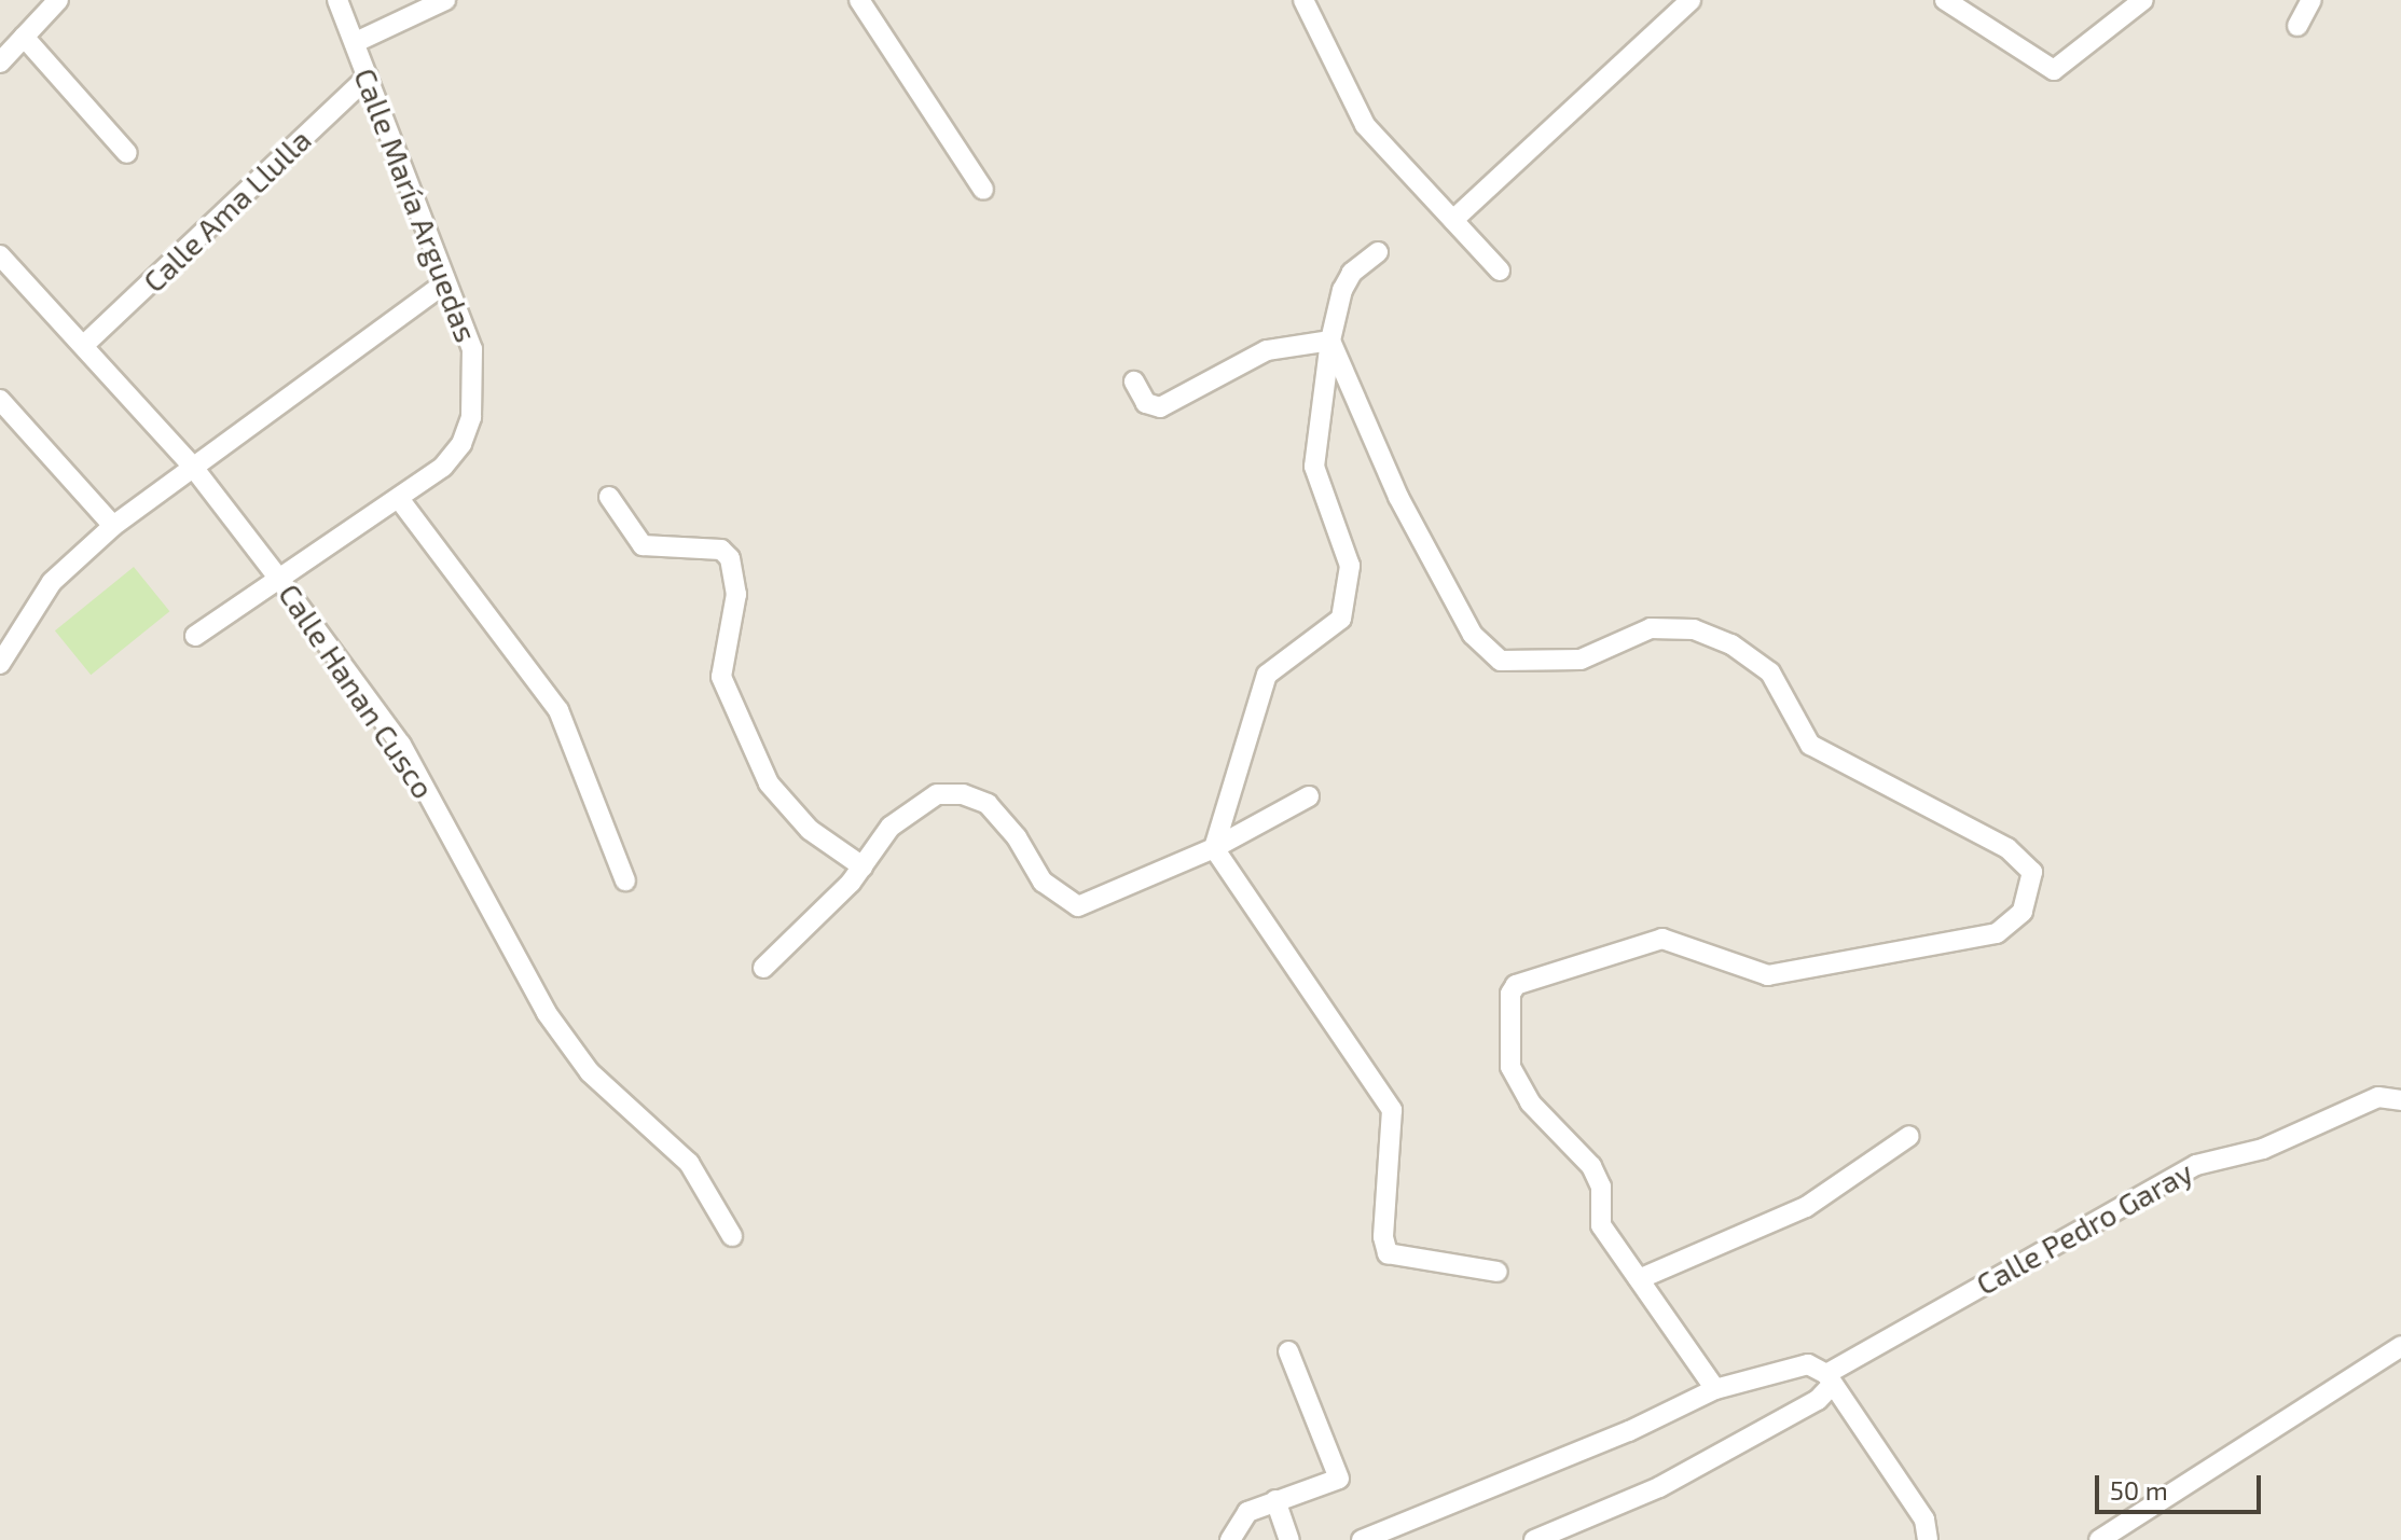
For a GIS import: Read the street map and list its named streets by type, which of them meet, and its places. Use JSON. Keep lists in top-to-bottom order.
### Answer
{
  "streets": {
    "street": [
      "Calle María Arguedas",
      "Calle Ama Llulla",
      "Calle Hanan Cusco",
      "Calle Pedro Garay"
    ]
  },
  "crossings": [
    ["Calle María Arguedas", "Calle Ama Llulla"],
    ["Calle María Arguedas", "Calle Hanan Cusco"],
    ["Calle Ama Llulla", "Calle Hanan Cusco"]
  ],
  "scale_bar": "50 m"
}
